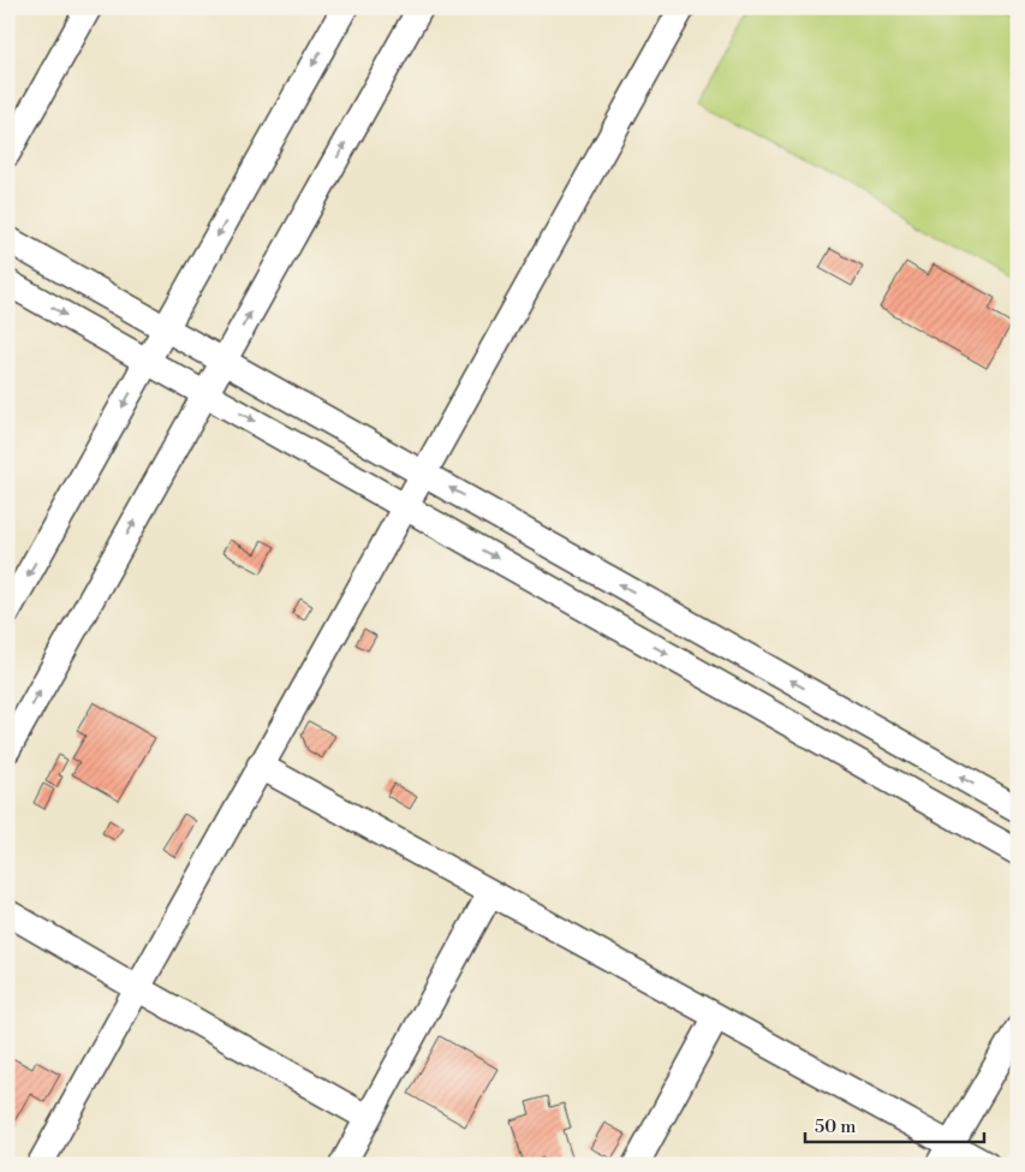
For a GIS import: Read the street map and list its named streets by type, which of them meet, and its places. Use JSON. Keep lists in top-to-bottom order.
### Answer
{
  "scale_bar": "50 m"
}
